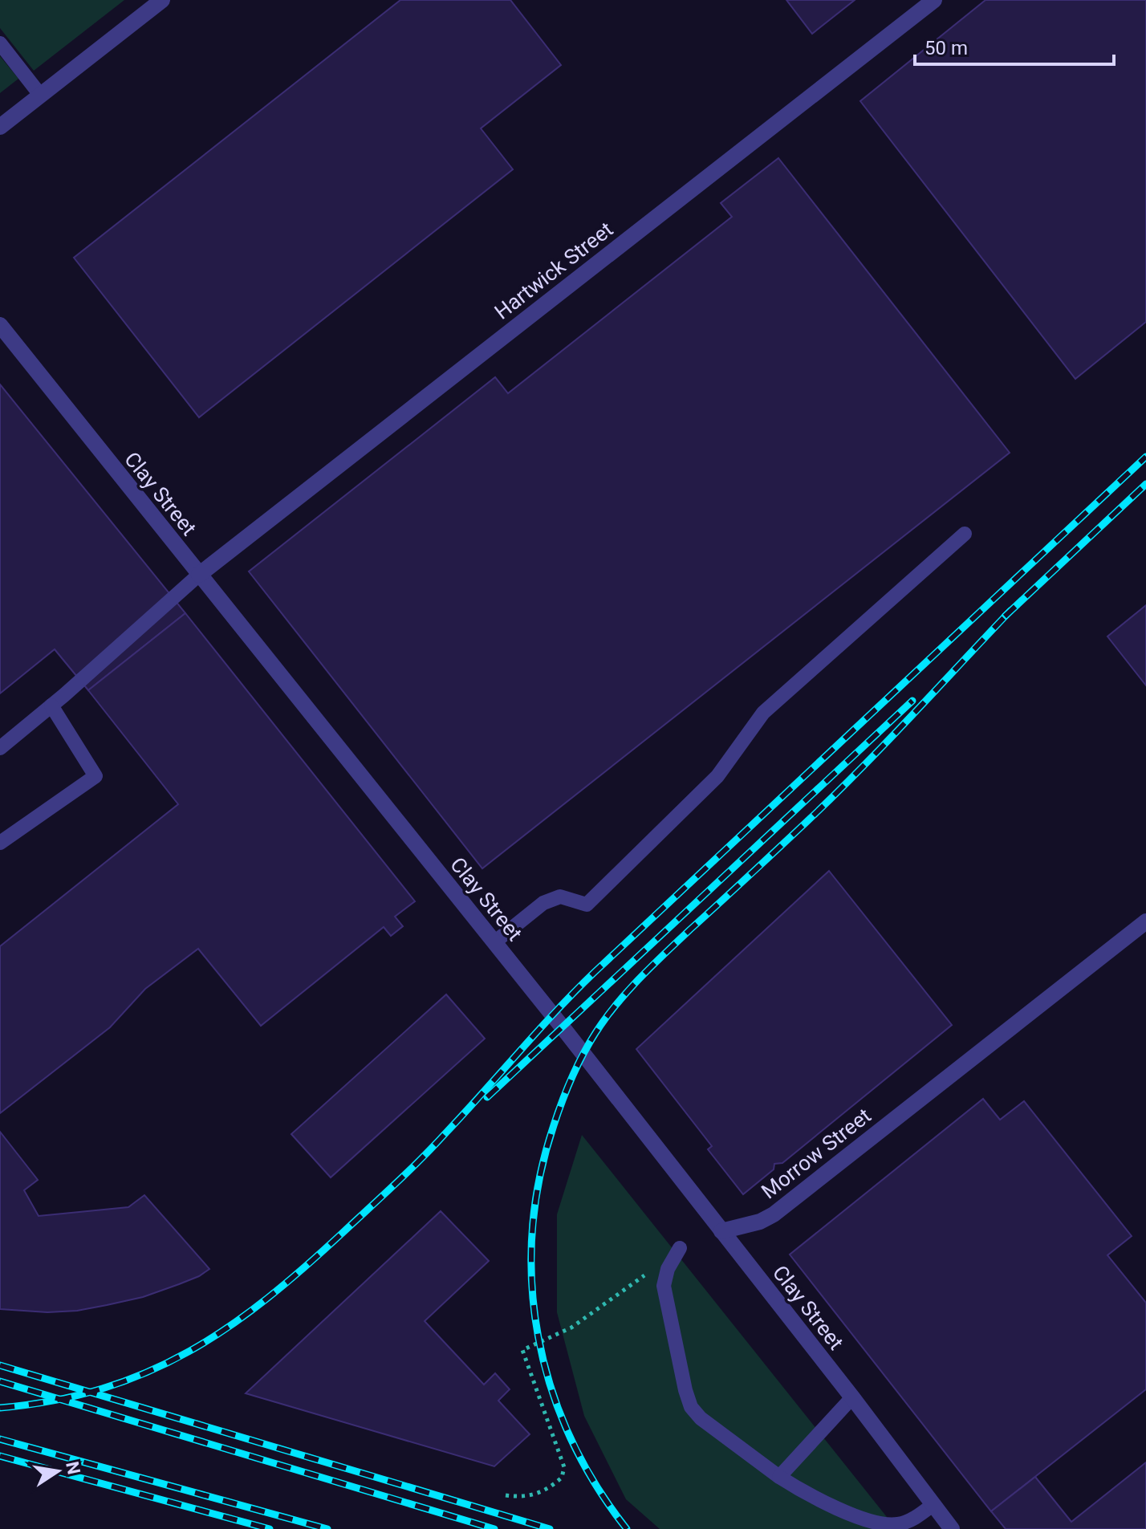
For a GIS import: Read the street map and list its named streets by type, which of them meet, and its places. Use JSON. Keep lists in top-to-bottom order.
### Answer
{
  "streets": {
    "street": ["Hartwick Street", "Clay Street", "Morrow Street"]
  },
  "crossings": [
    ["Hartwick Street", "Clay Street"],
    ["Clay Street", "Morrow Street"]
  ],
  "scale_bar": "50 m",
  "north": "right"
}
